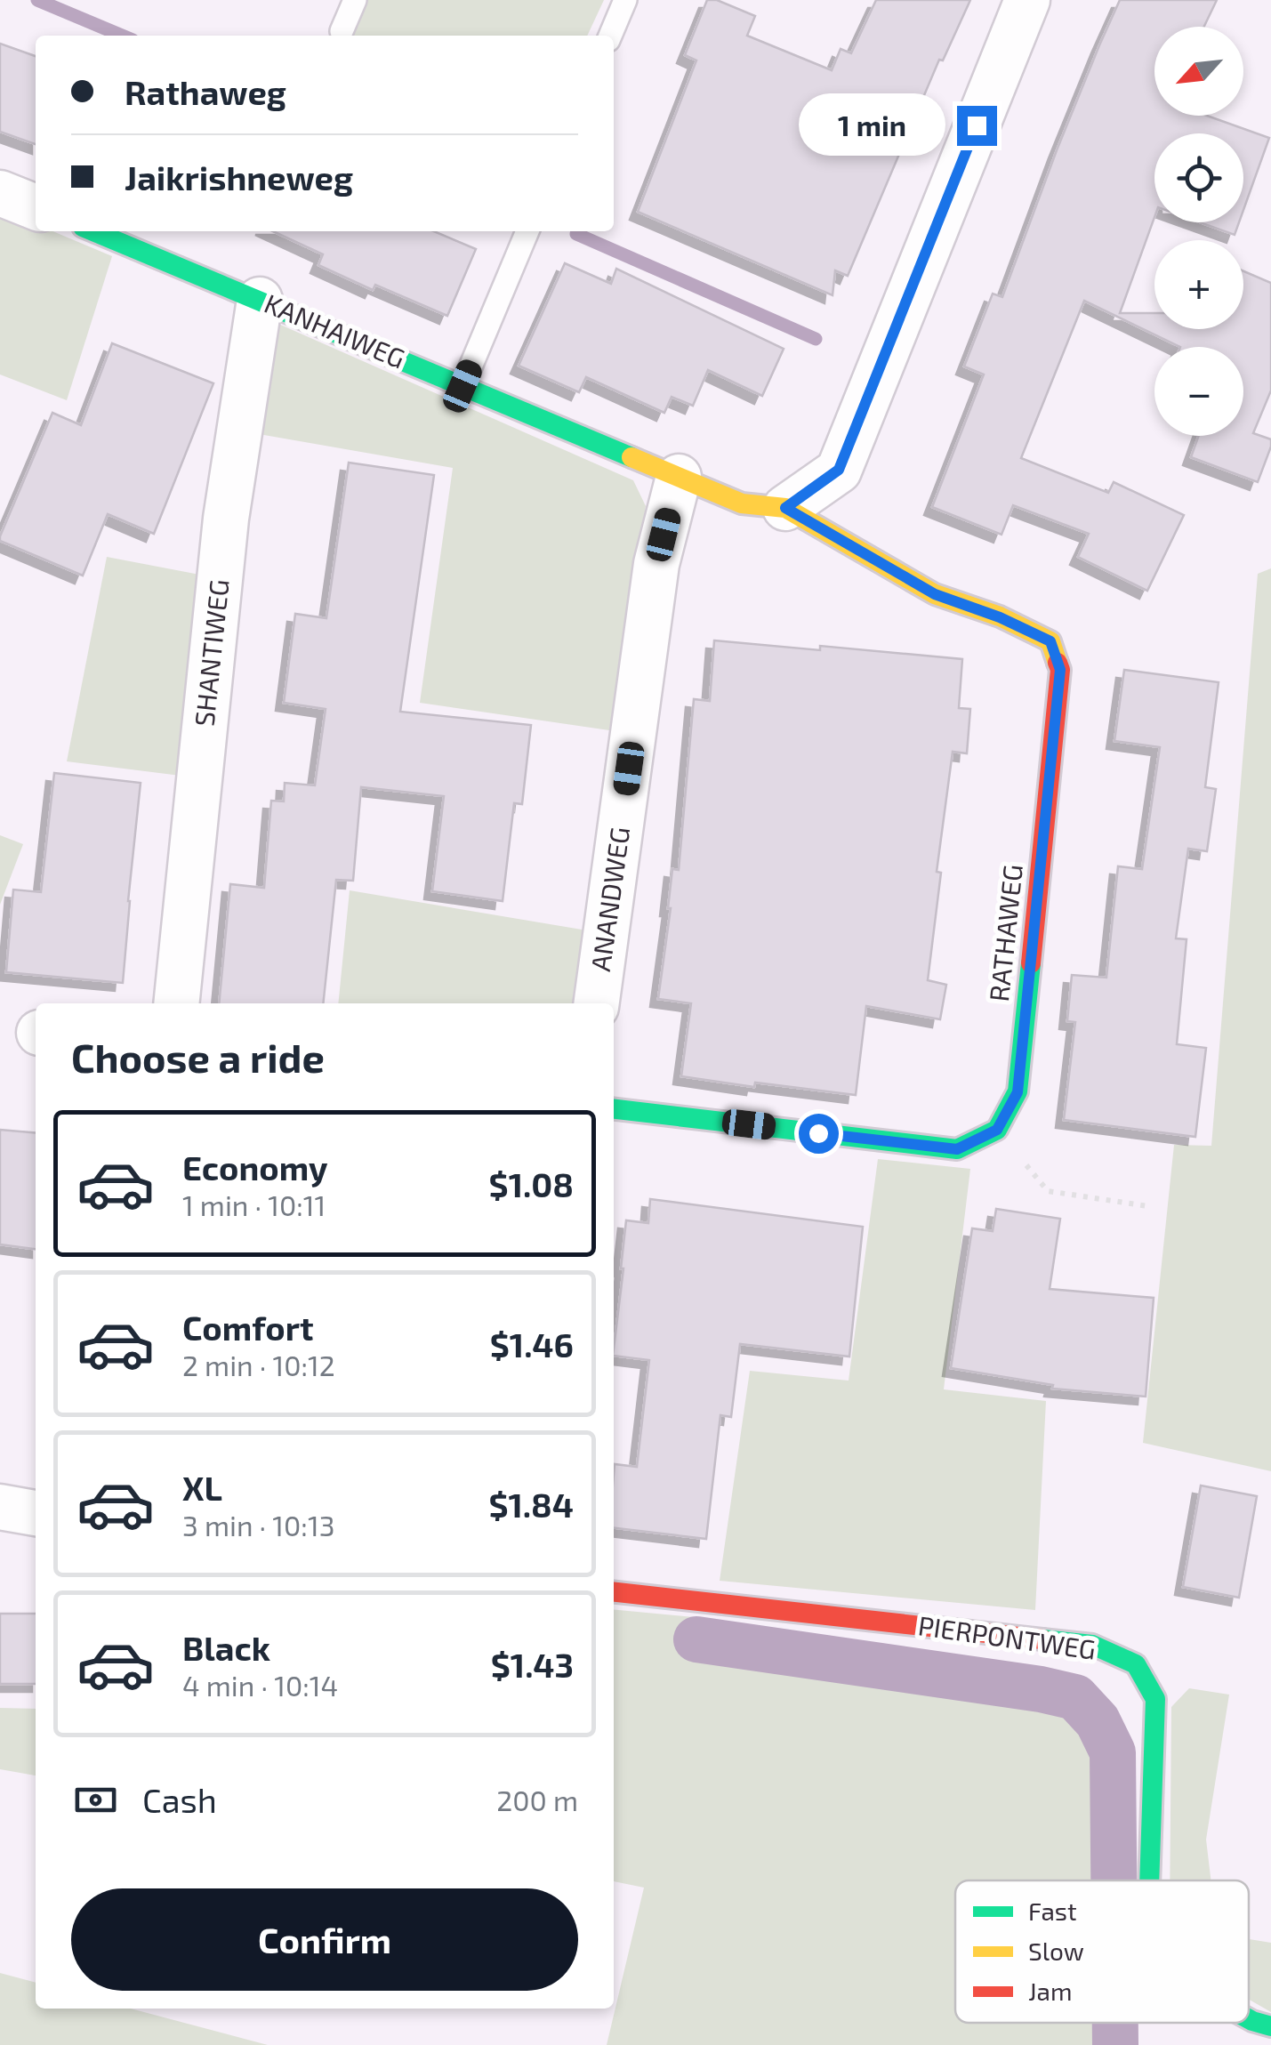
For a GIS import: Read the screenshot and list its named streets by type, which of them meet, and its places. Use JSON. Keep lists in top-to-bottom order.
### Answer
{
  "streets": {
    "street": [
      "KANHAIWEG",
      "SHANTIWEG",
      "ANANDWEG",
      "RATHAWEG",
      "PIERPONTWEG"
    ]
  },
  "crossings": [
    ["KANHAIWEG", "SHANTIWEG"],
    ["KANHAIWEG", "ANANDWEG"],
    ["KANHAIWEG", "RATHAWEG"]
  ],
  "legend": ["Fast", "Slow", "Jam"],
  "north": "bottom left",
  "page": {
    "map_buttons": ["+", "−"],
    "banner": ["Rathaweg", "Jaikrishneweg"],
    "bubble": "1 min",
    "heading": "Choose a ride",
    "list": [
      {
        "name": "Economy",
        "note": "1 min · 10:11",
        "value": "$1.08"
      },
      {
        "name": "Comfort",
        "note": "2 min · 10:12",
        "value": "$1.46"
      },
      {
        "name": "XL",
        "note": "3 min · 10:13",
        "value": "$1.84"
      },
      {
        "name": "Black",
        "note": "4 min · 10:14",
        "value": "$1.43"
      }
    ],
    "pay": ["Cash", "200 m"],
    "buttons": "Confirm"
  }
}
